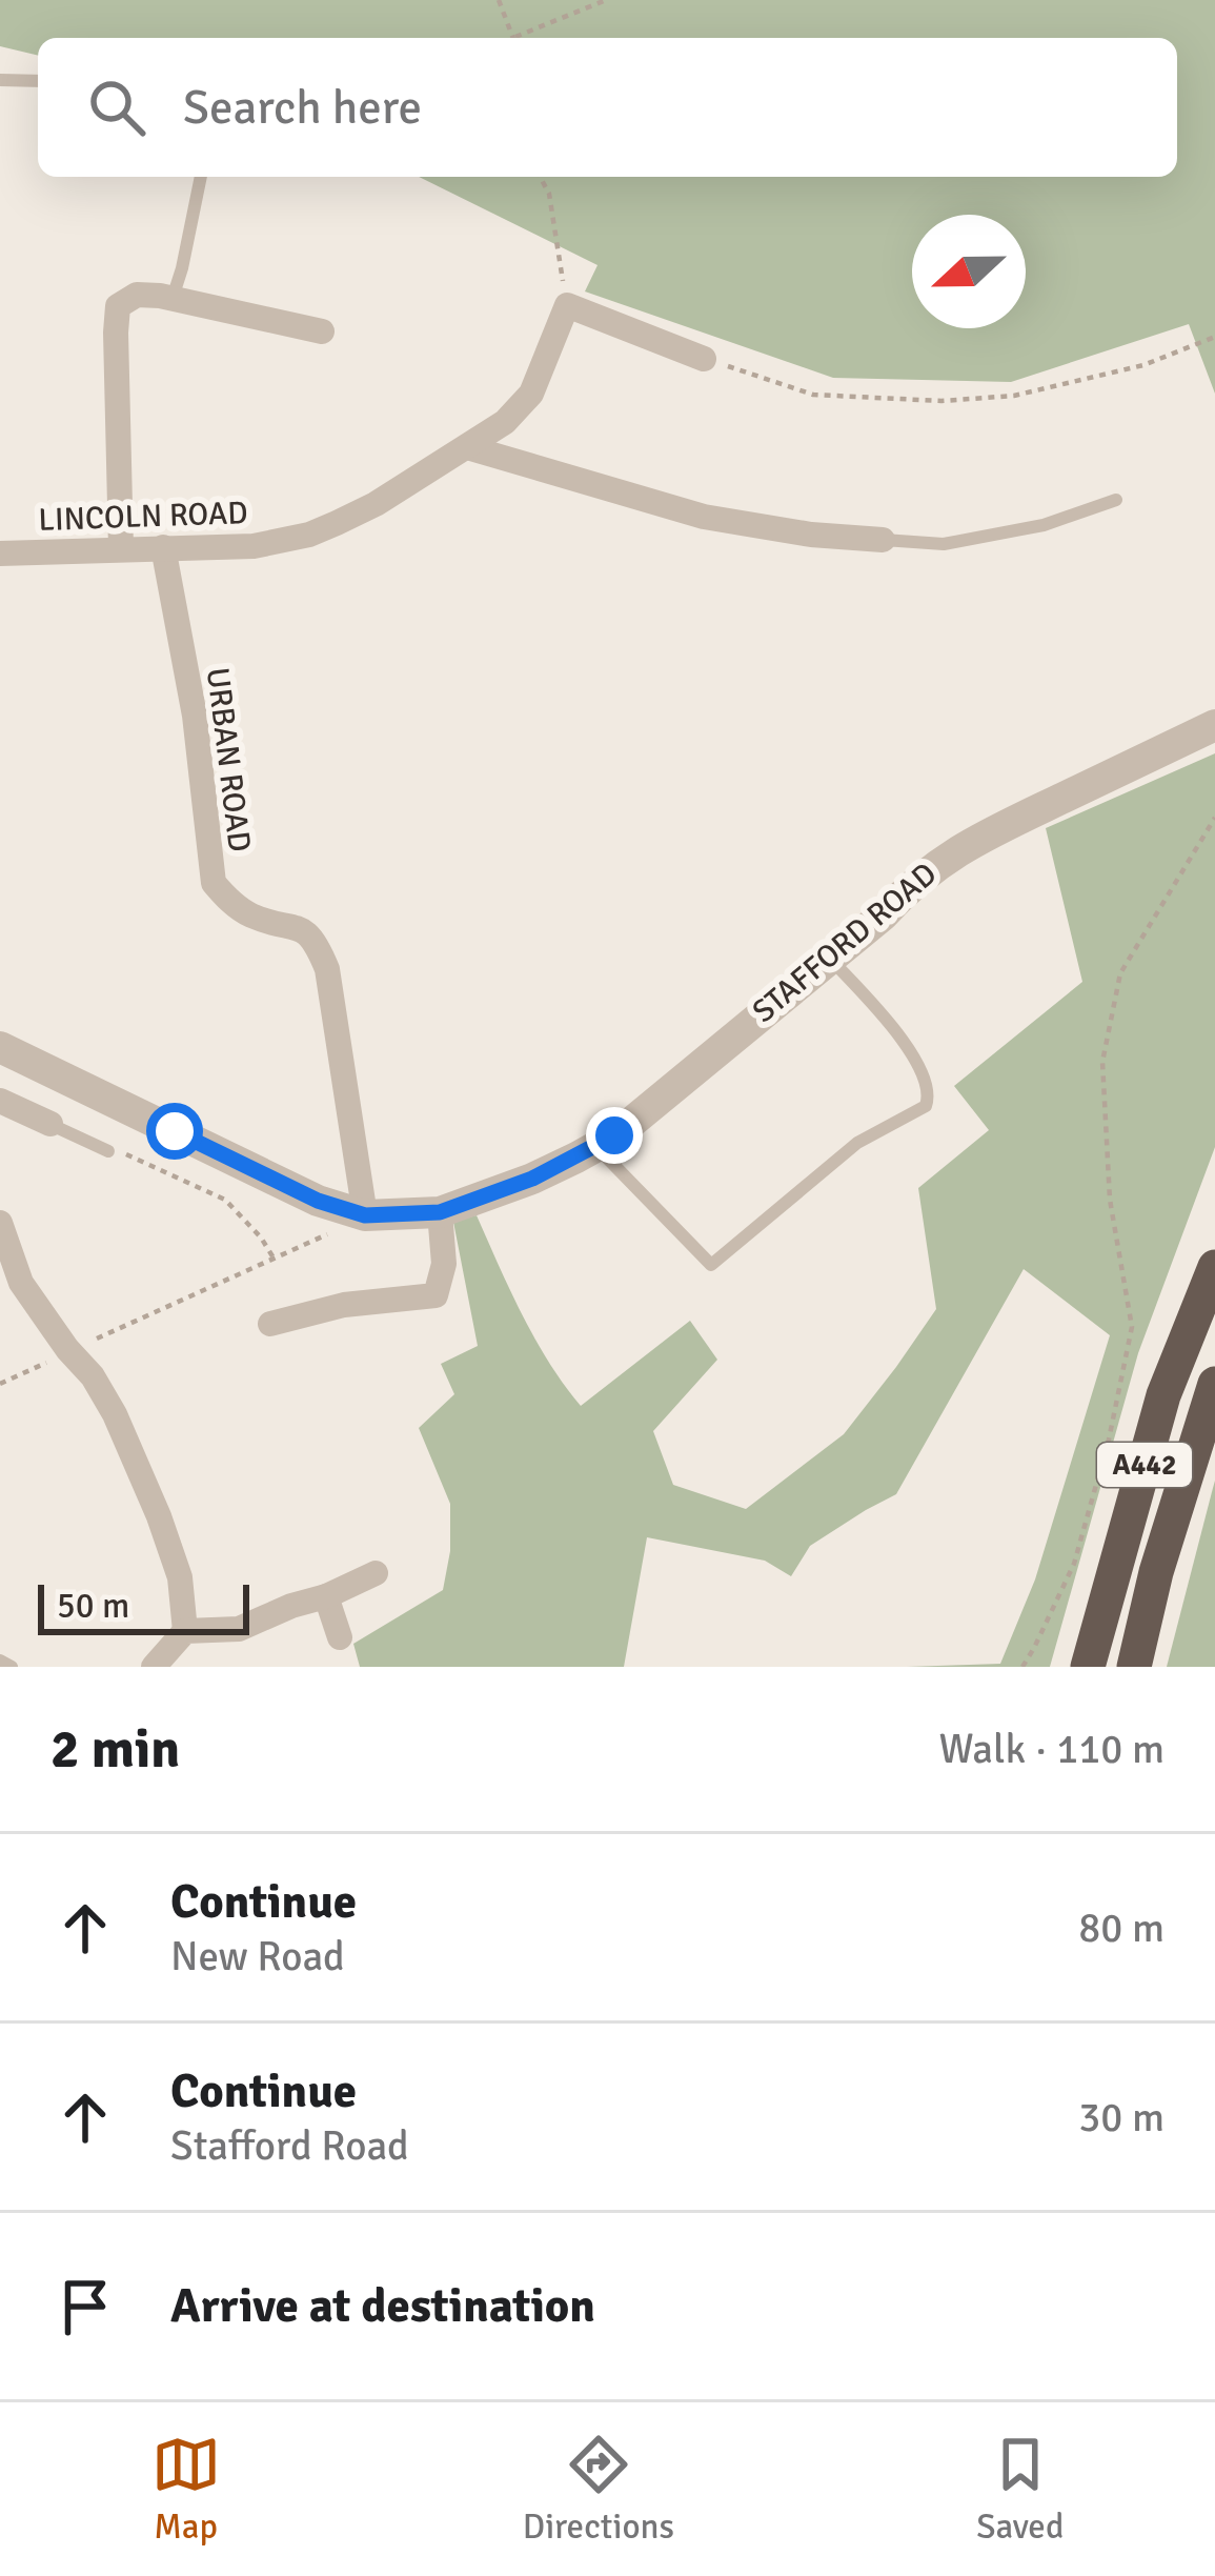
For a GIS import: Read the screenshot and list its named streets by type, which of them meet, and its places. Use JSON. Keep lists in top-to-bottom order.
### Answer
{
  "streets": {
    "highway": ["A442"],
    "street": ["LINCOLN ROAD", "URBAN ROAD", "STAFFORD ROAD"]
  },
  "crossings": [
    ["LINCOLN ROAD", "URBAN ROAD"],
    ["URBAN ROAD", "STAFFORD ROAD"]
  ],
  "scale_bar": "50 m",
  "north": "left",
  "page": {
    "search": "Search here",
    "scale": "50 m",
    "heading": ["2 min", "Walk · 110 m"],
    "list": [
      ["Continue", "New Road", "80 m"],
      ["Continue", "Stafford Road", "30 m"],
      "Arrive at destination"
    ],
    "nav": ["Map", "Directions", "Saved"]
  }
}
